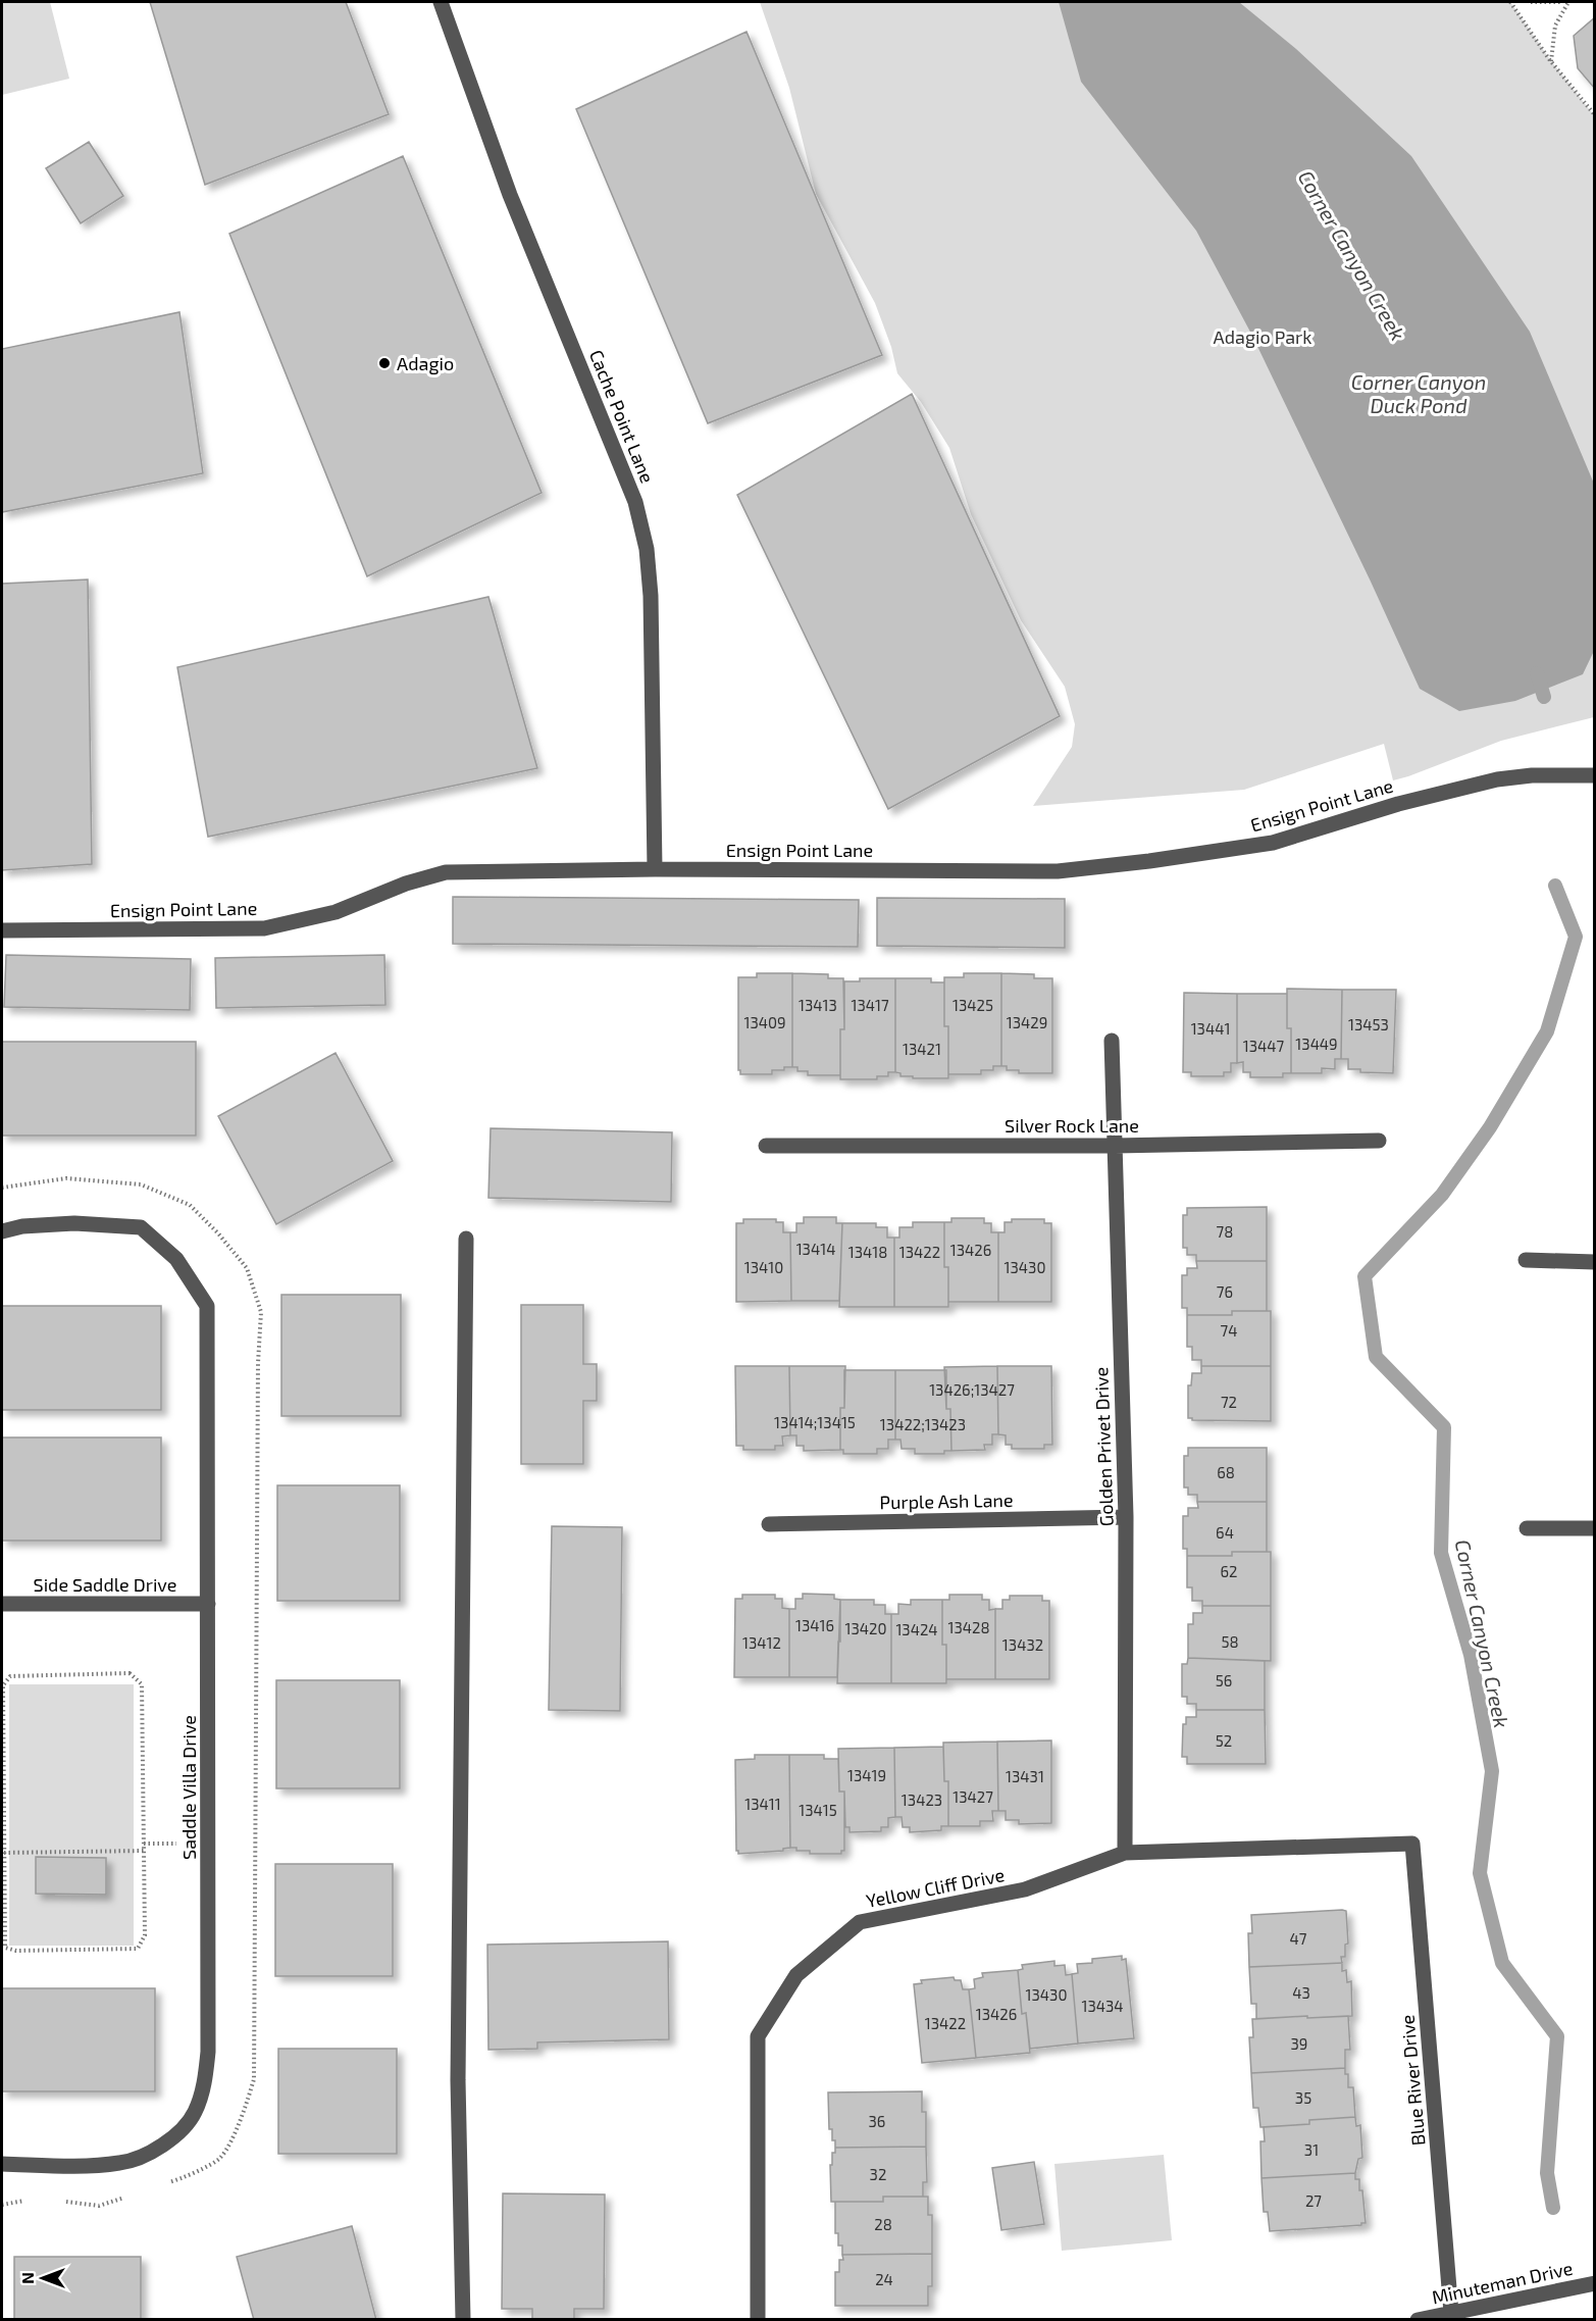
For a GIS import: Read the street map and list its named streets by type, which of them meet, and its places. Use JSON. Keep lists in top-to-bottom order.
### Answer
{
  "streets": {
    "street": [
      "Cache Point Lane",
      "Ensign Point Lane",
      "Silver Rock Lane",
      "Golden Privet Drive",
      "Purple Ash Lane",
      "Side Saddle Drive",
      "Saddle Villa Drive",
      "Yellow Cliff Drive",
      "Blue River Drive",
      "Minuteman Drive"
    ]
  },
  "crossings": [
    ["Cache Point Lane", "Ensign Point Lane"],
    ["Silver Rock Lane", "Golden Privet Drive"],
    ["Golden Privet Drive", "Purple Ash Lane"],
    ["Golden Privet Drive", "Yellow Cliff Drive"],
    ["Side Saddle Drive", "Saddle Villa Drive"],
    ["Yellow Cliff Drive", "Blue River Drive"],
    ["Blue River Drive", "Minuteman Drive"]
  ],
  "water": ["Corner Canyon Creek", "Corner Canyon Duck Pond"],
  "parks": ["Adagio Park"],
  "places": ["Adagio"],
  "house_numbers": [
    "13413",
    "13417",
    "13425",
    "13409",
    "13429",
    "13453",
    "13441",
    "13449",
    "13447",
    "13421",
    "78",
    "13414",
    "13426",
    "13418",
    "13422",
    "13410",
    "13430",
    "76",
    "74",
    "13426;13427",
    "72",
    "13414;13415",
    "13422;13423",
    "68",
    "64",
    "62",
    "13416",
    "13428",
    "13420",
    "13424",
    "58",
    "13412",
    "13432",
    "56",
    "52",
    "13419",
    "13431",
    "13427",
    "13423",
    "13411",
    "13415",
    "47",
    "43",
    "13430",
    "13434",
    "13426",
    "13422",
    "39",
    "35",
    "36",
    "31",
    "32",
    "27",
    "28",
    "24"
  ],
  "north": "left"
}
